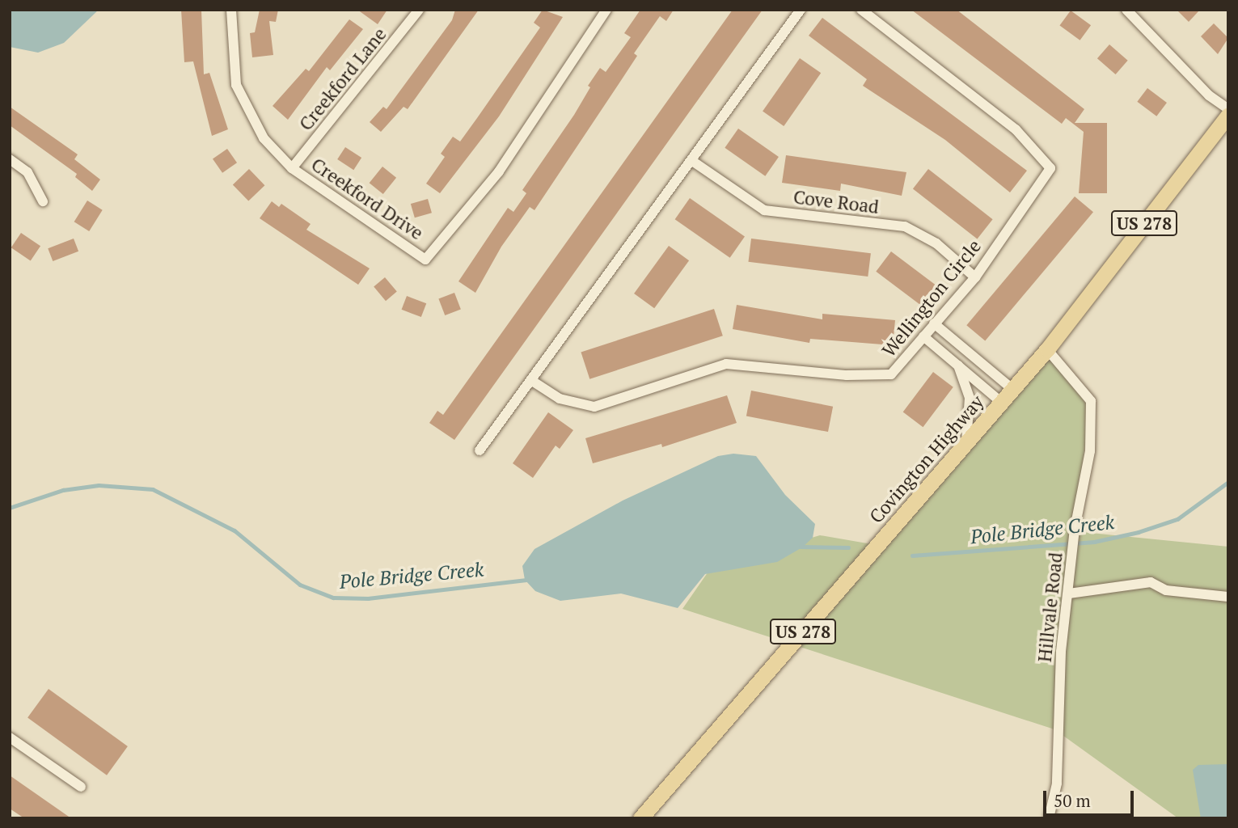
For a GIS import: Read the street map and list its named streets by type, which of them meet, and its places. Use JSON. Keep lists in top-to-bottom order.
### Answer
{
  "streets": {
    "main road": ["US 278", "Covington Highway"],
    "street": [
      "Creekford Lane",
      "Creekford Drive",
      "Cove Road",
      "Wellington Circle",
      "Hillvale Road"
    ]
  },
  "crossings": [
    ["Creekford Lane", "Creekford Drive"],
    ["Cove Road", "Wellington Circle"],
    ["Covington Highway", "Hillvale Road"]
  ],
  "water": ["Pole Bridge Creek"],
  "scale_bar": "50 m"
}
